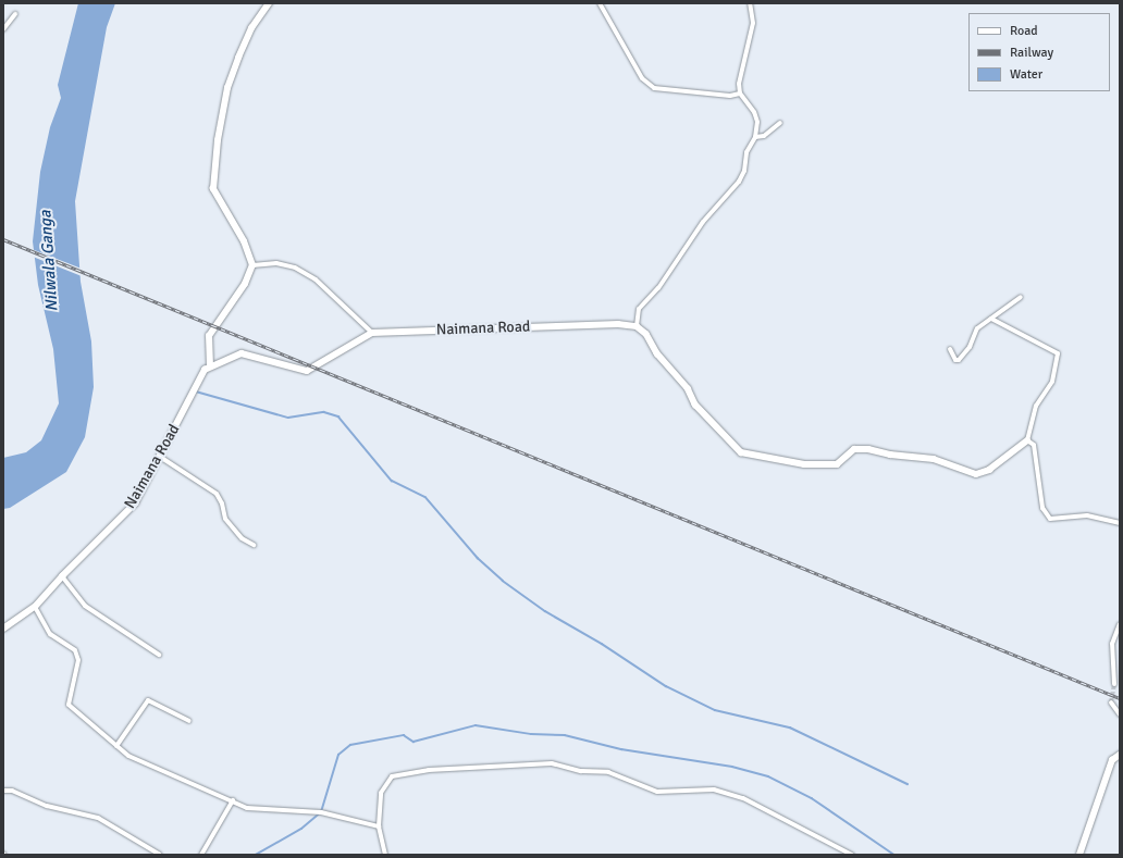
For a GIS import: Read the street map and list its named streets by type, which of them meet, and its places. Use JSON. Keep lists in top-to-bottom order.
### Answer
{
  "streets": {
    "street": ["Naimana Road"]
  },
  "water": ["Nilwala Ganga"],
  "legend": ["Road", "Railway", "Water"]
}
